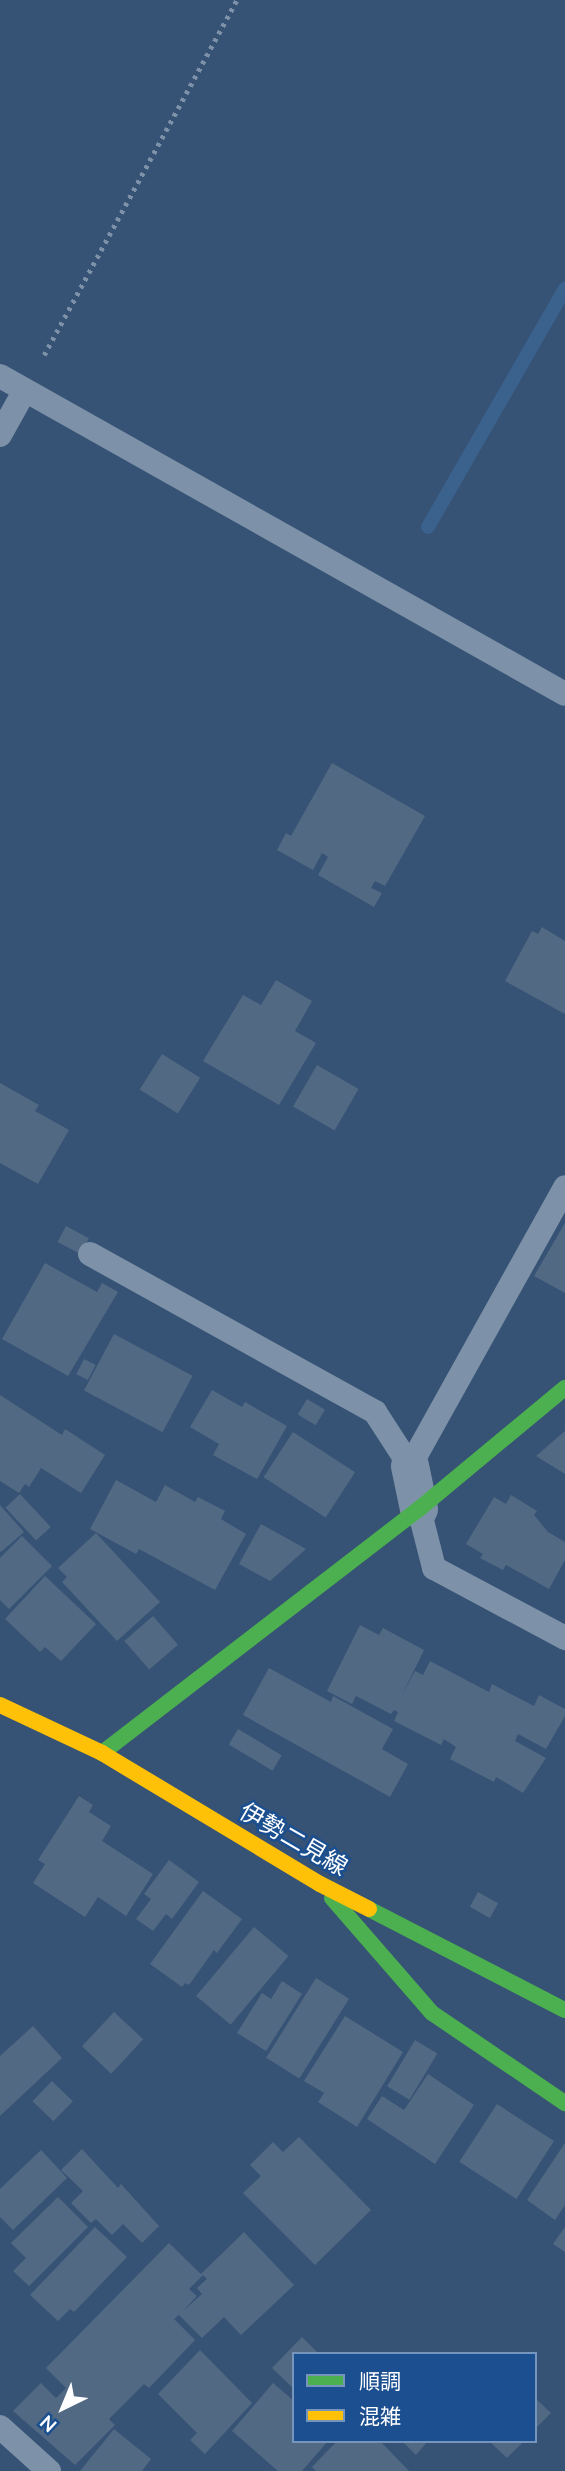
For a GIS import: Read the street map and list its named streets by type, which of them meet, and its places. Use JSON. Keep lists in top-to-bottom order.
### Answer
{
  "streets": {
    "street": ["伊勢二見線"]
  },
  "legend": ["順調", "混雑"],
  "north": "bottom left"
}
